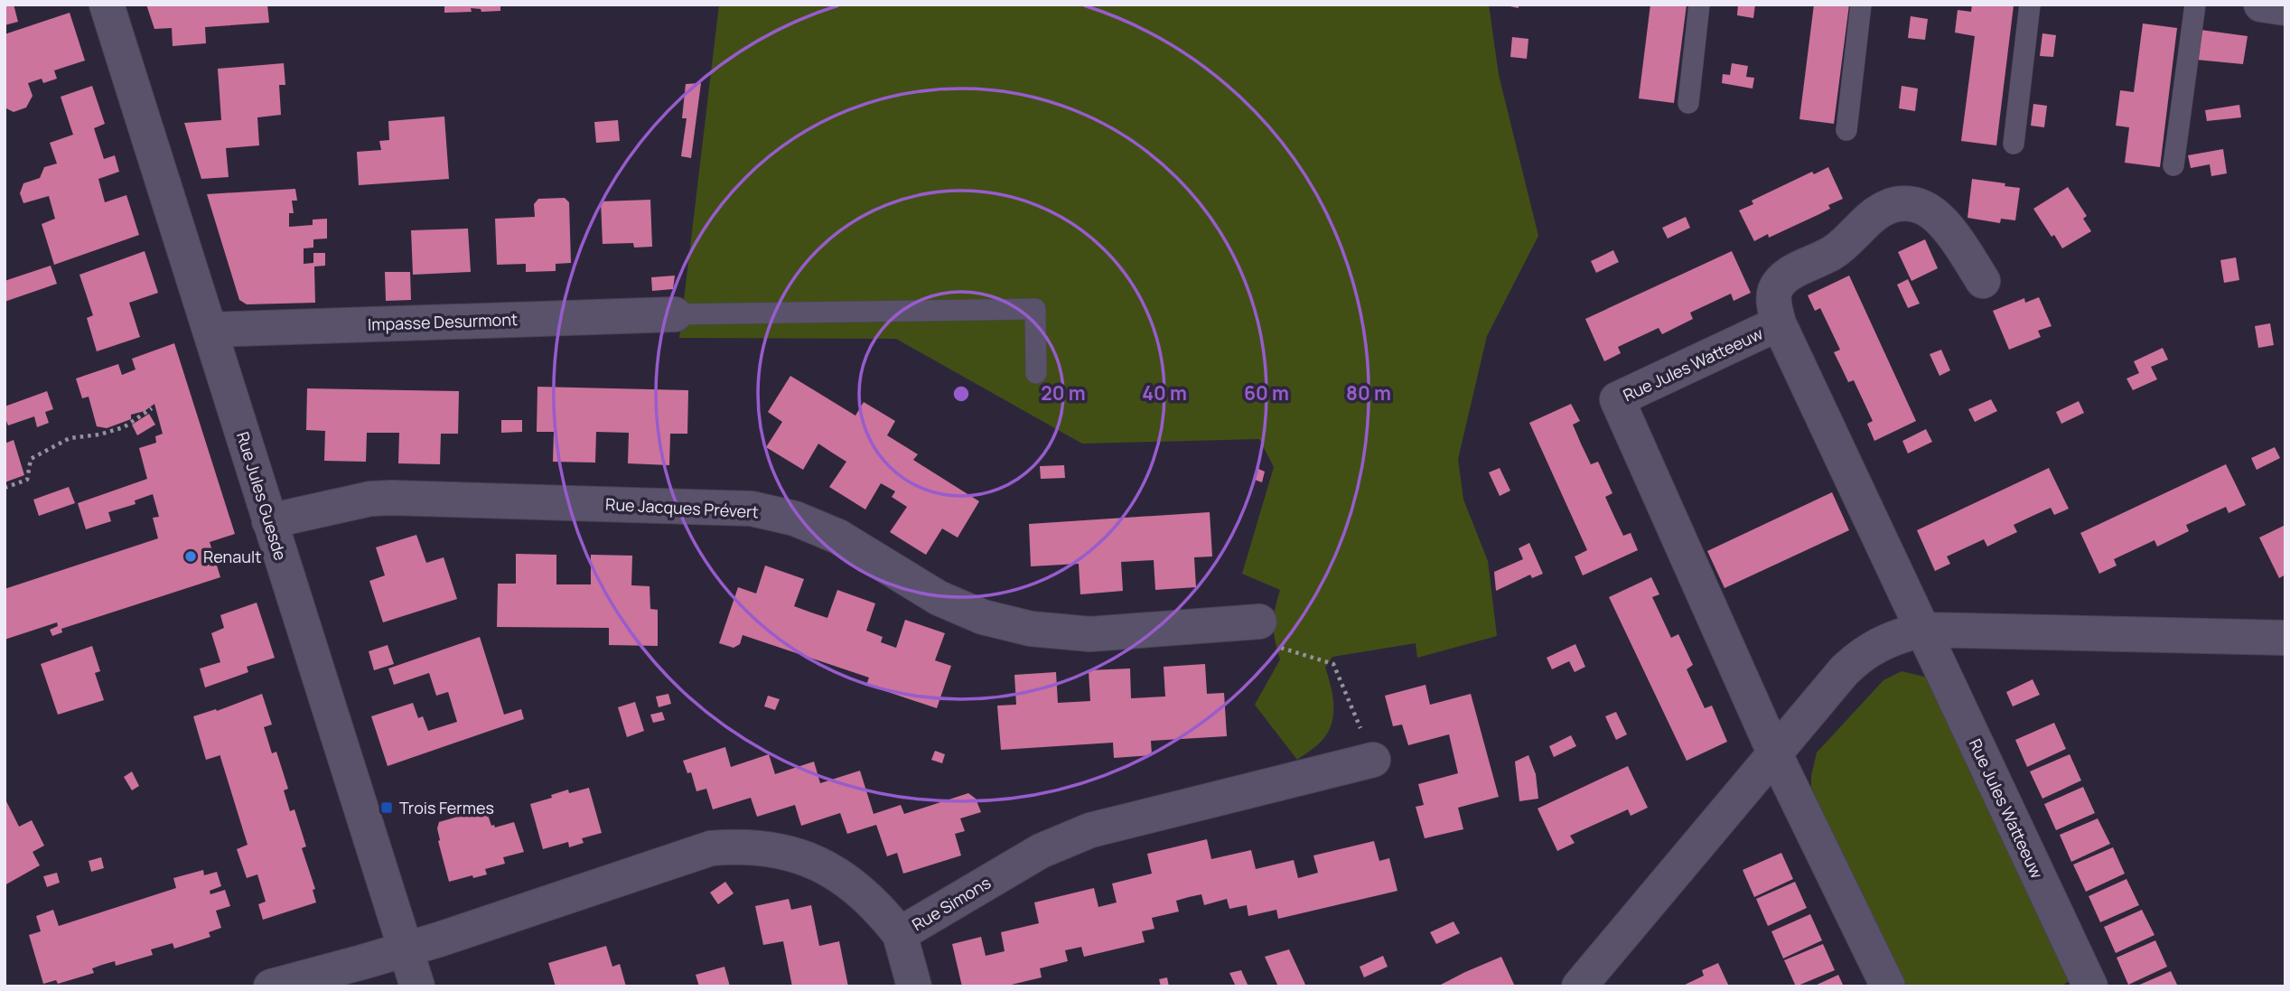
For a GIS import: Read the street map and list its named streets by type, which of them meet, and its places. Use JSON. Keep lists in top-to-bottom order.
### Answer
{
  "streets": {
    "street": [
      "Impasse Desurmont",
      "Rue Jules Watteeuw",
      "Rue Jules Guesde",
      "Rue Jacques Prévert",
      "Rue Simons"
    ]
  },
  "crossings": [
    ["Impasse Desurmont", "Rue Jules Guesde"],
    ["Rue Jules Guesde", "Rue Jacques Prévert"],
    ["Rue Jules Guesde", "Rue Simons"]
  ],
  "places": {
    "other": ["Renault"],
    "transit": ["Trois Fermes"]
  },
  "rings": [
    "20 m",
    "40 m",
    "60 m",
    "80 m"
  ]
}
